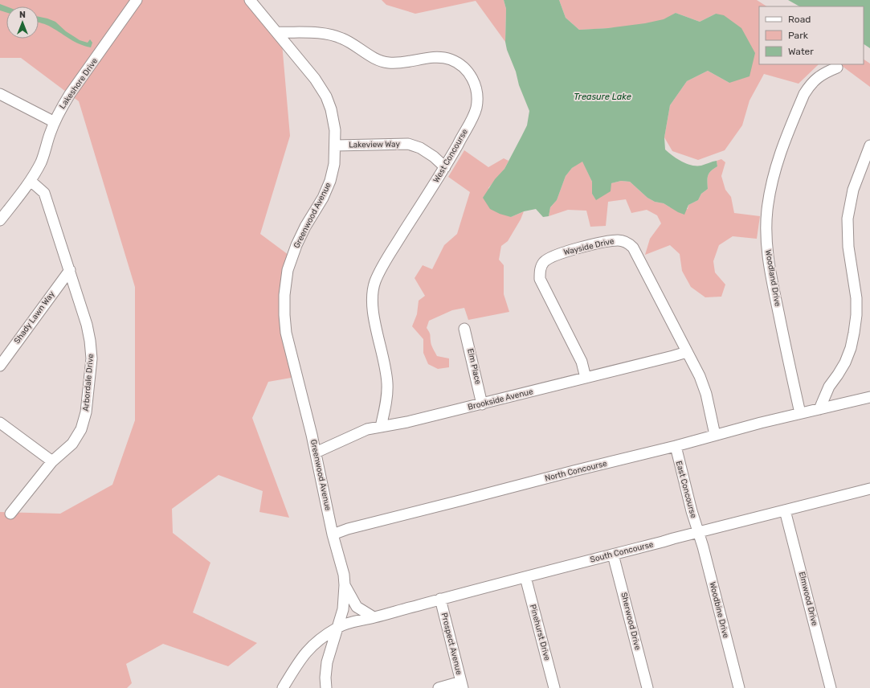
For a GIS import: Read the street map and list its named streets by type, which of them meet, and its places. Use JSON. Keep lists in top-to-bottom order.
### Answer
{
  "streets": {
    "street": [
      "Lakeshore Drive",
      "Lakeview Way",
      "West Concourse",
      "Greenwood Avenue",
      "Wayside Drive",
      "Woodland Drive",
      "Shady Lawn Way",
      "Elm Place",
      "Arbordale Drive",
      "Brookside Avenue",
      "North Concourse",
      "East Concourse",
      "South Concourse",
      "Elmwood Drive",
      "Woodbine Drive",
      "Sherwood Drive",
      "Pinehurst Drive",
      "Prospect Avenue"
    ]
  },
  "crossings": [
    ["Lakeshore Drive", "Arbordale Drive"],
    ["Lakeview Way", "West Concourse"],
    ["Lakeview Way", "Greenwood Avenue"],
    ["West Concourse", "Greenwood Avenue"],
    ["West Concourse", "Brookside Avenue"],
    ["Greenwood Avenue", "Brookside Avenue"],
    ["Greenwood Avenue", "North Concourse"],
    ["Greenwood Avenue", "South Concourse"],
    ["Wayside Drive", "Brookside Avenue"],
    ["Wayside Drive", "North Concourse"],
    ["Woodland Drive", "North Concourse"],
    ["Shady Lawn Way", "Arbordale Drive"],
    ["Elm Place", "Brookside Avenue"],
    ["North Concourse", "East Concourse"],
    ["East Concourse", "South Concourse"],
    ["East Concourse", "Woodbine Drive"],
    ["South Concourse", "Elmwood Drive"],
    ["South Concourse", "Woodbine Drive"],
    ["South Concourse", "Sherwood Drive"],
    ["South Concourse", "Pinehurst Drive"],
    ["South Concourse", "Prospect Avenue"]
  ],
  "water": ["Treasure Lake"],
  "legend": ["Road", "Park", "Water"],
  "north": "top"
}
